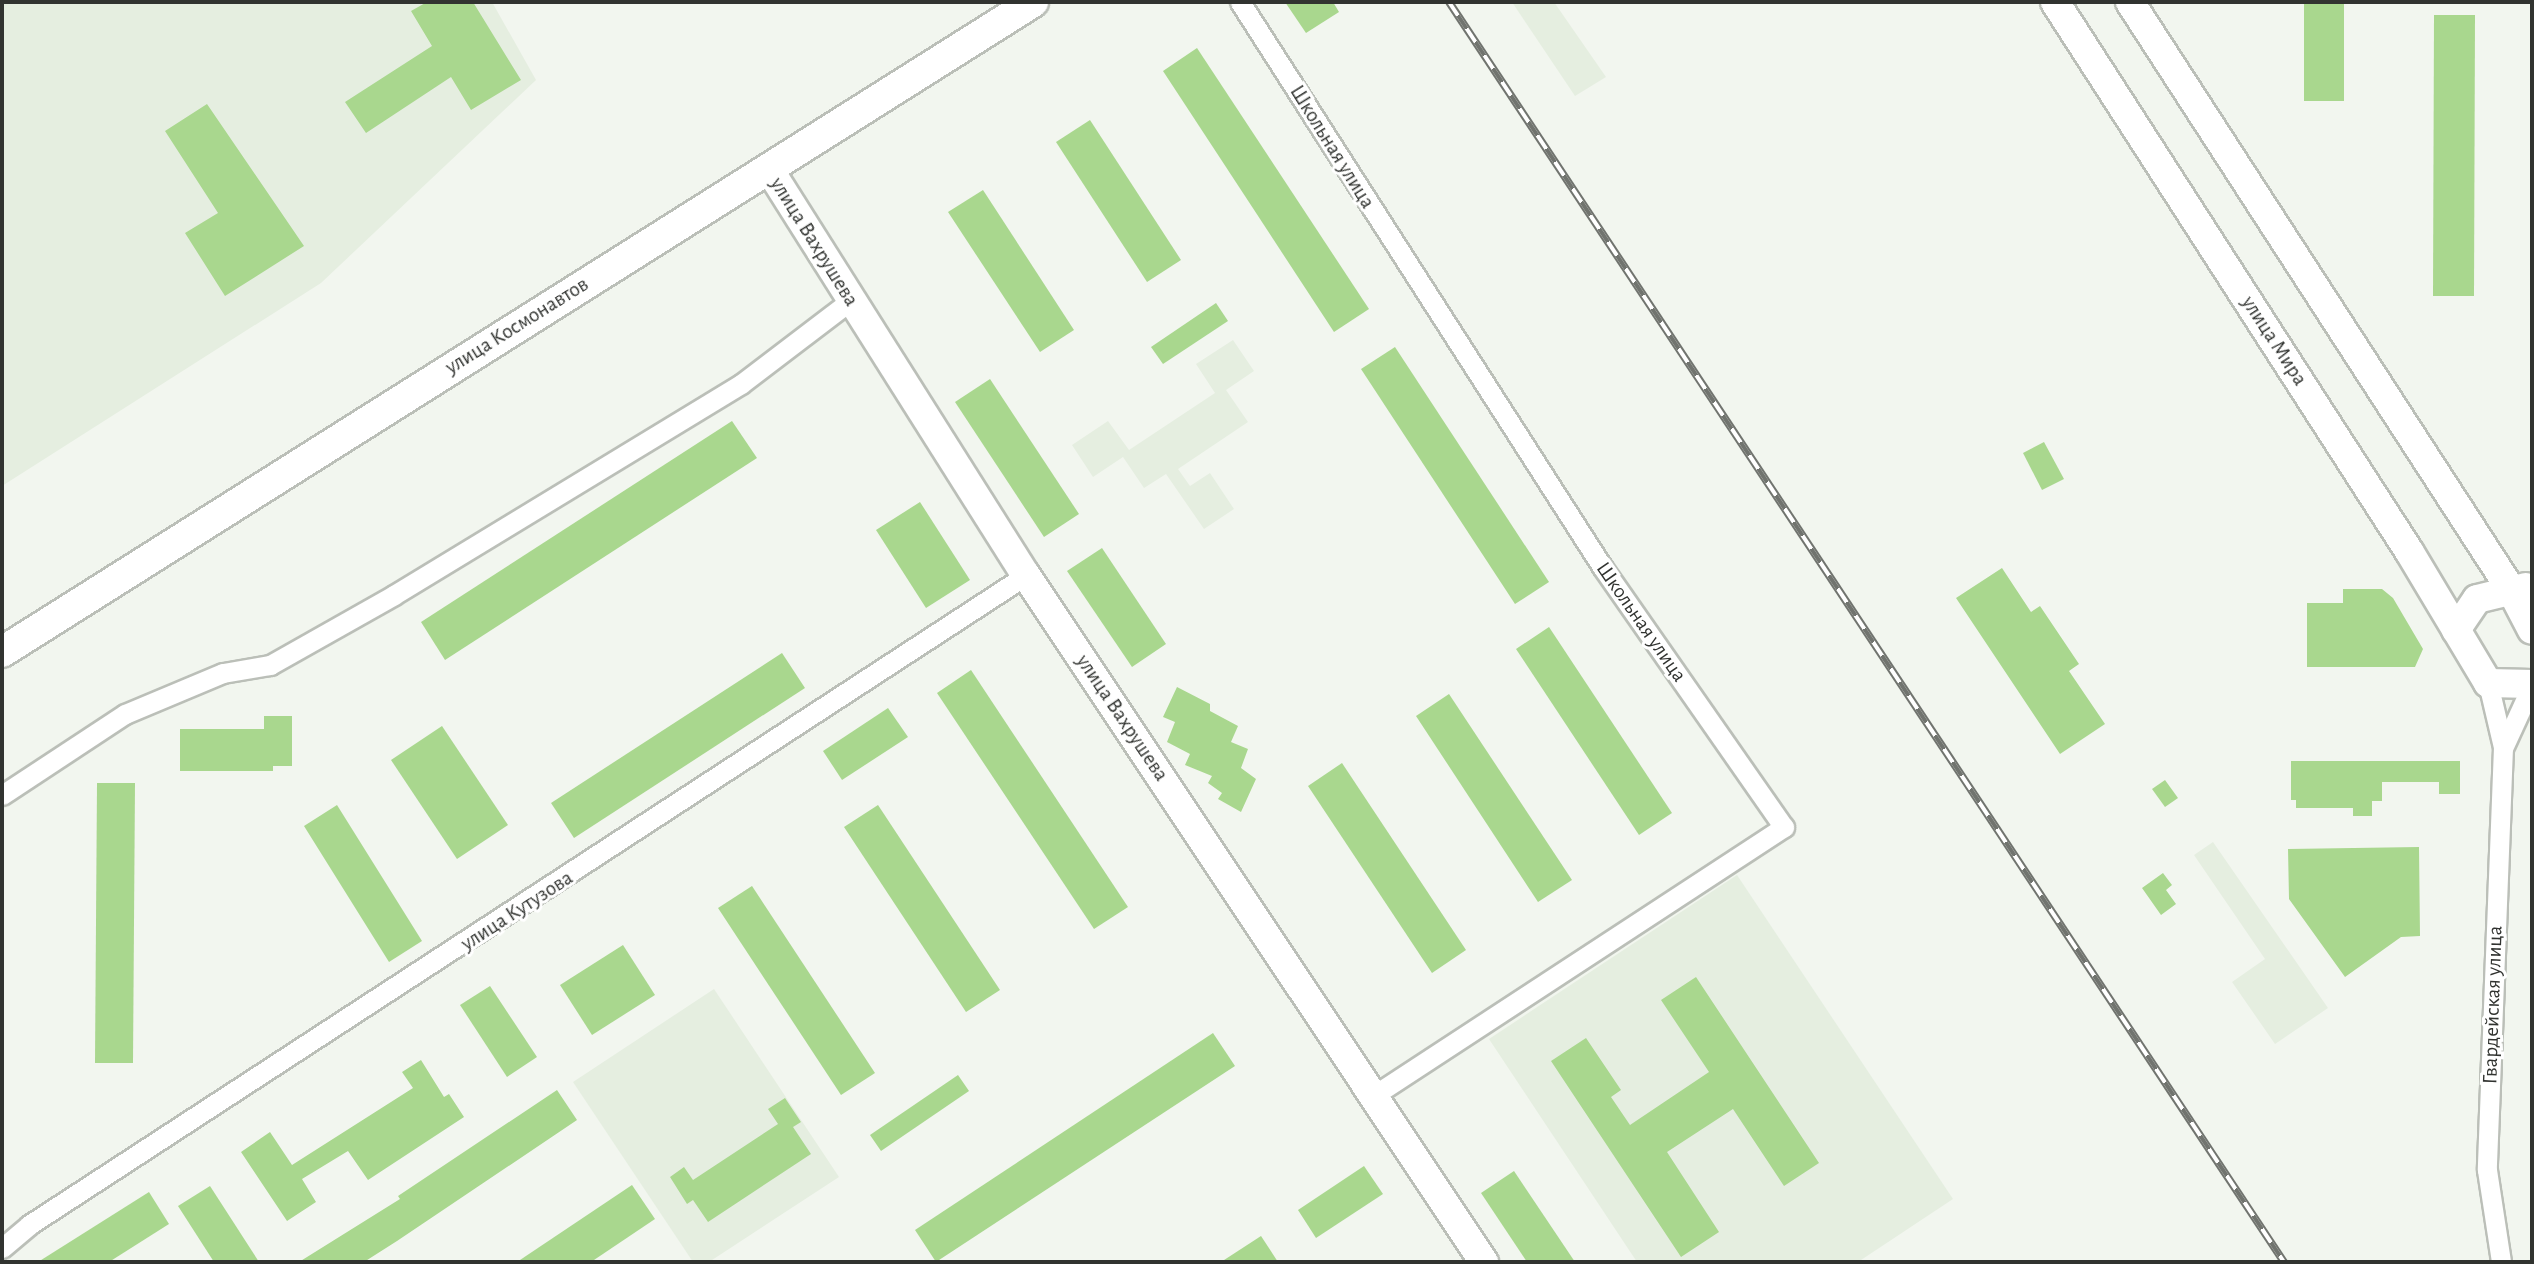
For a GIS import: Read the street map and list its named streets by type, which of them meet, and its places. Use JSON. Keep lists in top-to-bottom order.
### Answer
{
  "streets": {
    "main road": ["улица Вахрушева", "улица Космонавтов", "улица Мира"],
    "street": ["Школьная улица", "улица Кутузова", "Гвардейская улица"]
  },
  "crossings": [
    ["Школьная улица", "улица Вахрушева"],
    ["улица Вахрушева", "улица Космонавтов"],
    ["улица Вахрушева", "улица Кутузова"],
    ["улица Мира", "Гвардейская улица"]
  ]
}
